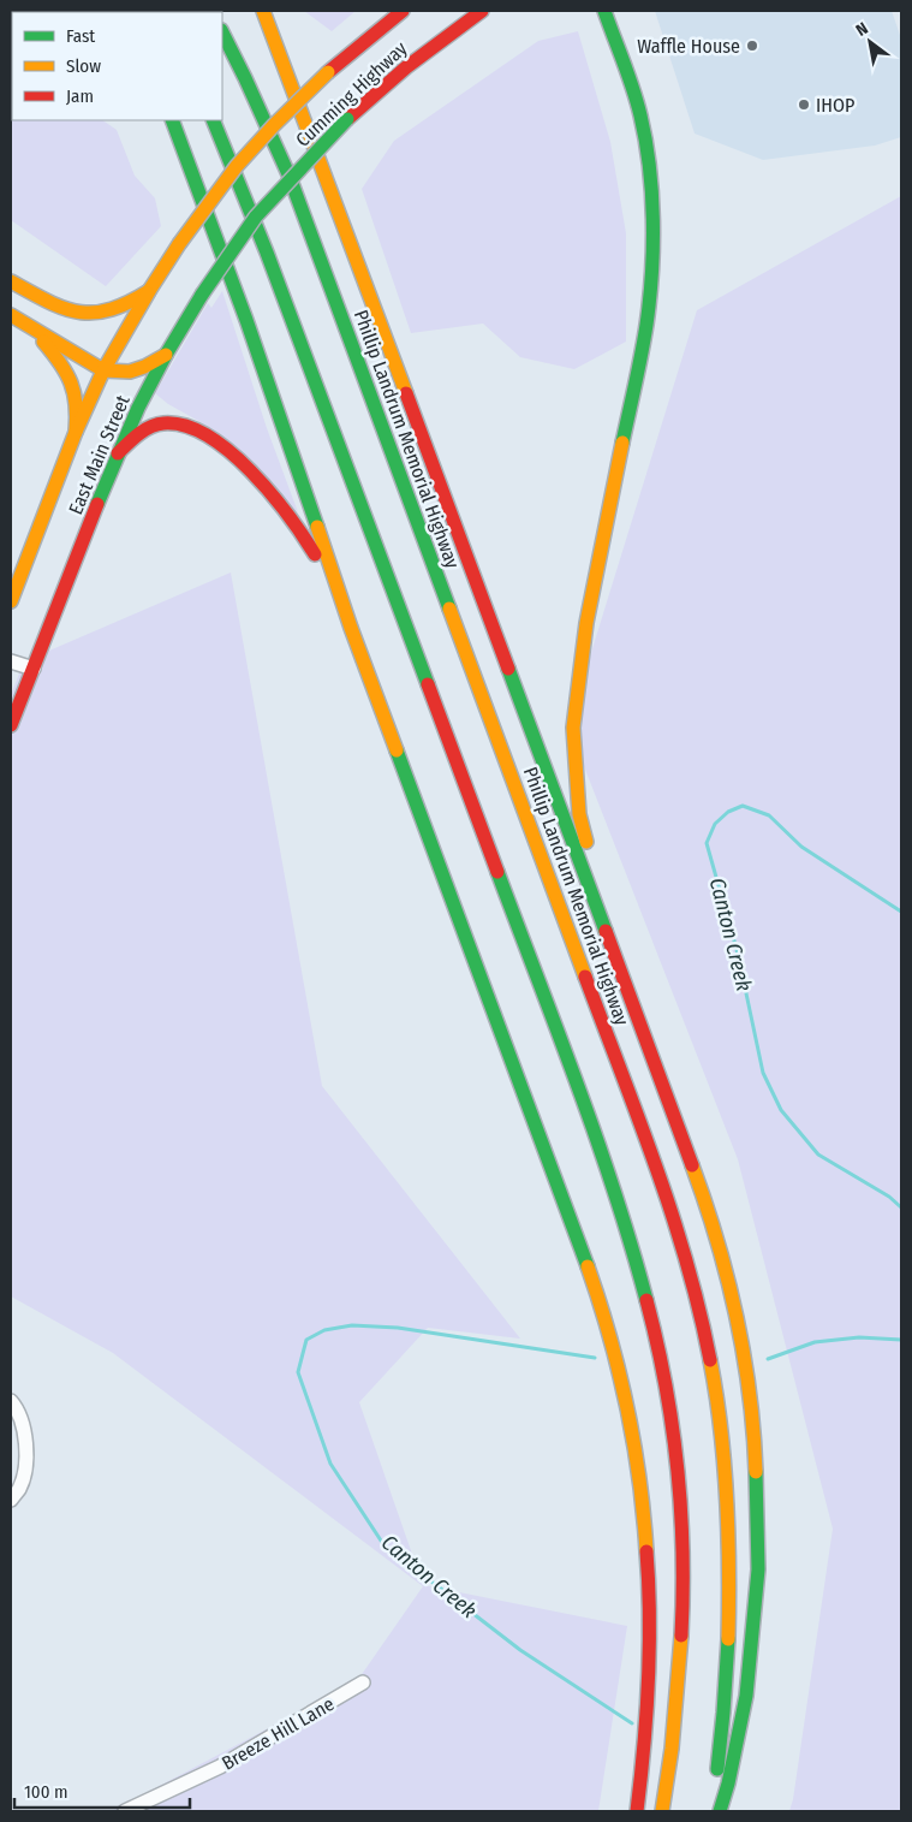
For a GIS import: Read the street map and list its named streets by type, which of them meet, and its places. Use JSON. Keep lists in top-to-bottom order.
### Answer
{
  "streets": {
    "main road": ["Cumming Highway", "Phillip Landrum Memorial Highway", "East Main Street"],
    "street": ["Breeze Hill Lane"]
  },
  "crossings": [
    ["Cumming Highway", "East Main Street"]
  ],
  "water": ["Canton Creek"],
  "places": ["Waffle House", "IHOP"],
  "legend": ["Fast", "Slow", "Jam"],
  "scale_bar": "100 m",
  "north": "top left"
}
